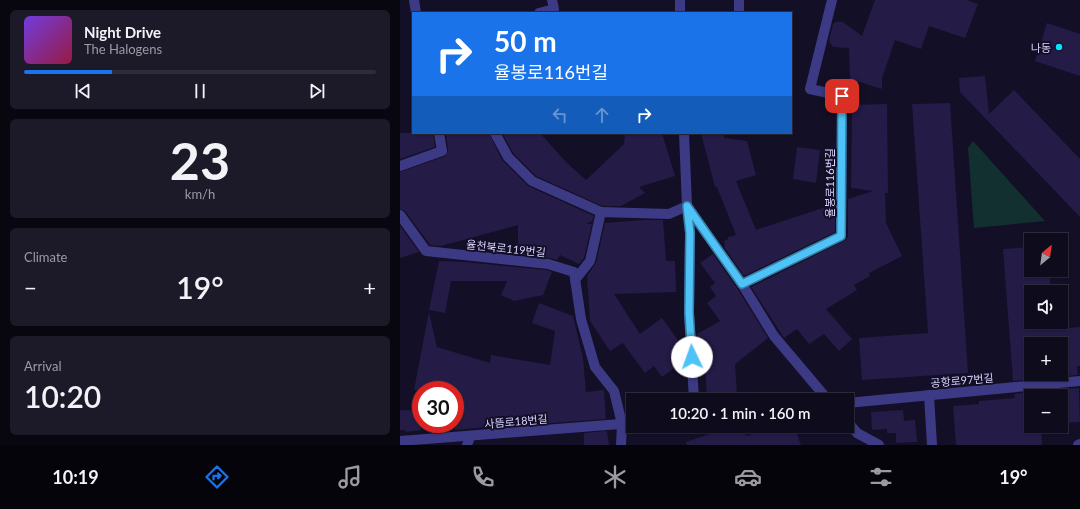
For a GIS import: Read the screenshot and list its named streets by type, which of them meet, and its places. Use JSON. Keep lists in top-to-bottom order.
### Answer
{
  "streets": {
    "street": [
      "율봉로116번길",
      "율천북로119번길",
      "공항로97번길",
      "사뜸로18번길"
    ]
  },
  "places": ["나동"],
  "north": "top right",
  "page": {
    "turn": ["50 m", "율봉로116번길"],
    "song": ["Night Drive", "The Halogens"],
    "tile": [
      ["23", "km/h"],
      "Climate",
      ["Arrival", "10:20"]
    ],
    "map_buttons": ["+", "−"],
    "heat": ["−", "19°", "+"],
    "limit": "30",
    "trip": "10:20 · 1 min · 160 m",
    "tabs": ["10:19", "19°"]
  }
}
